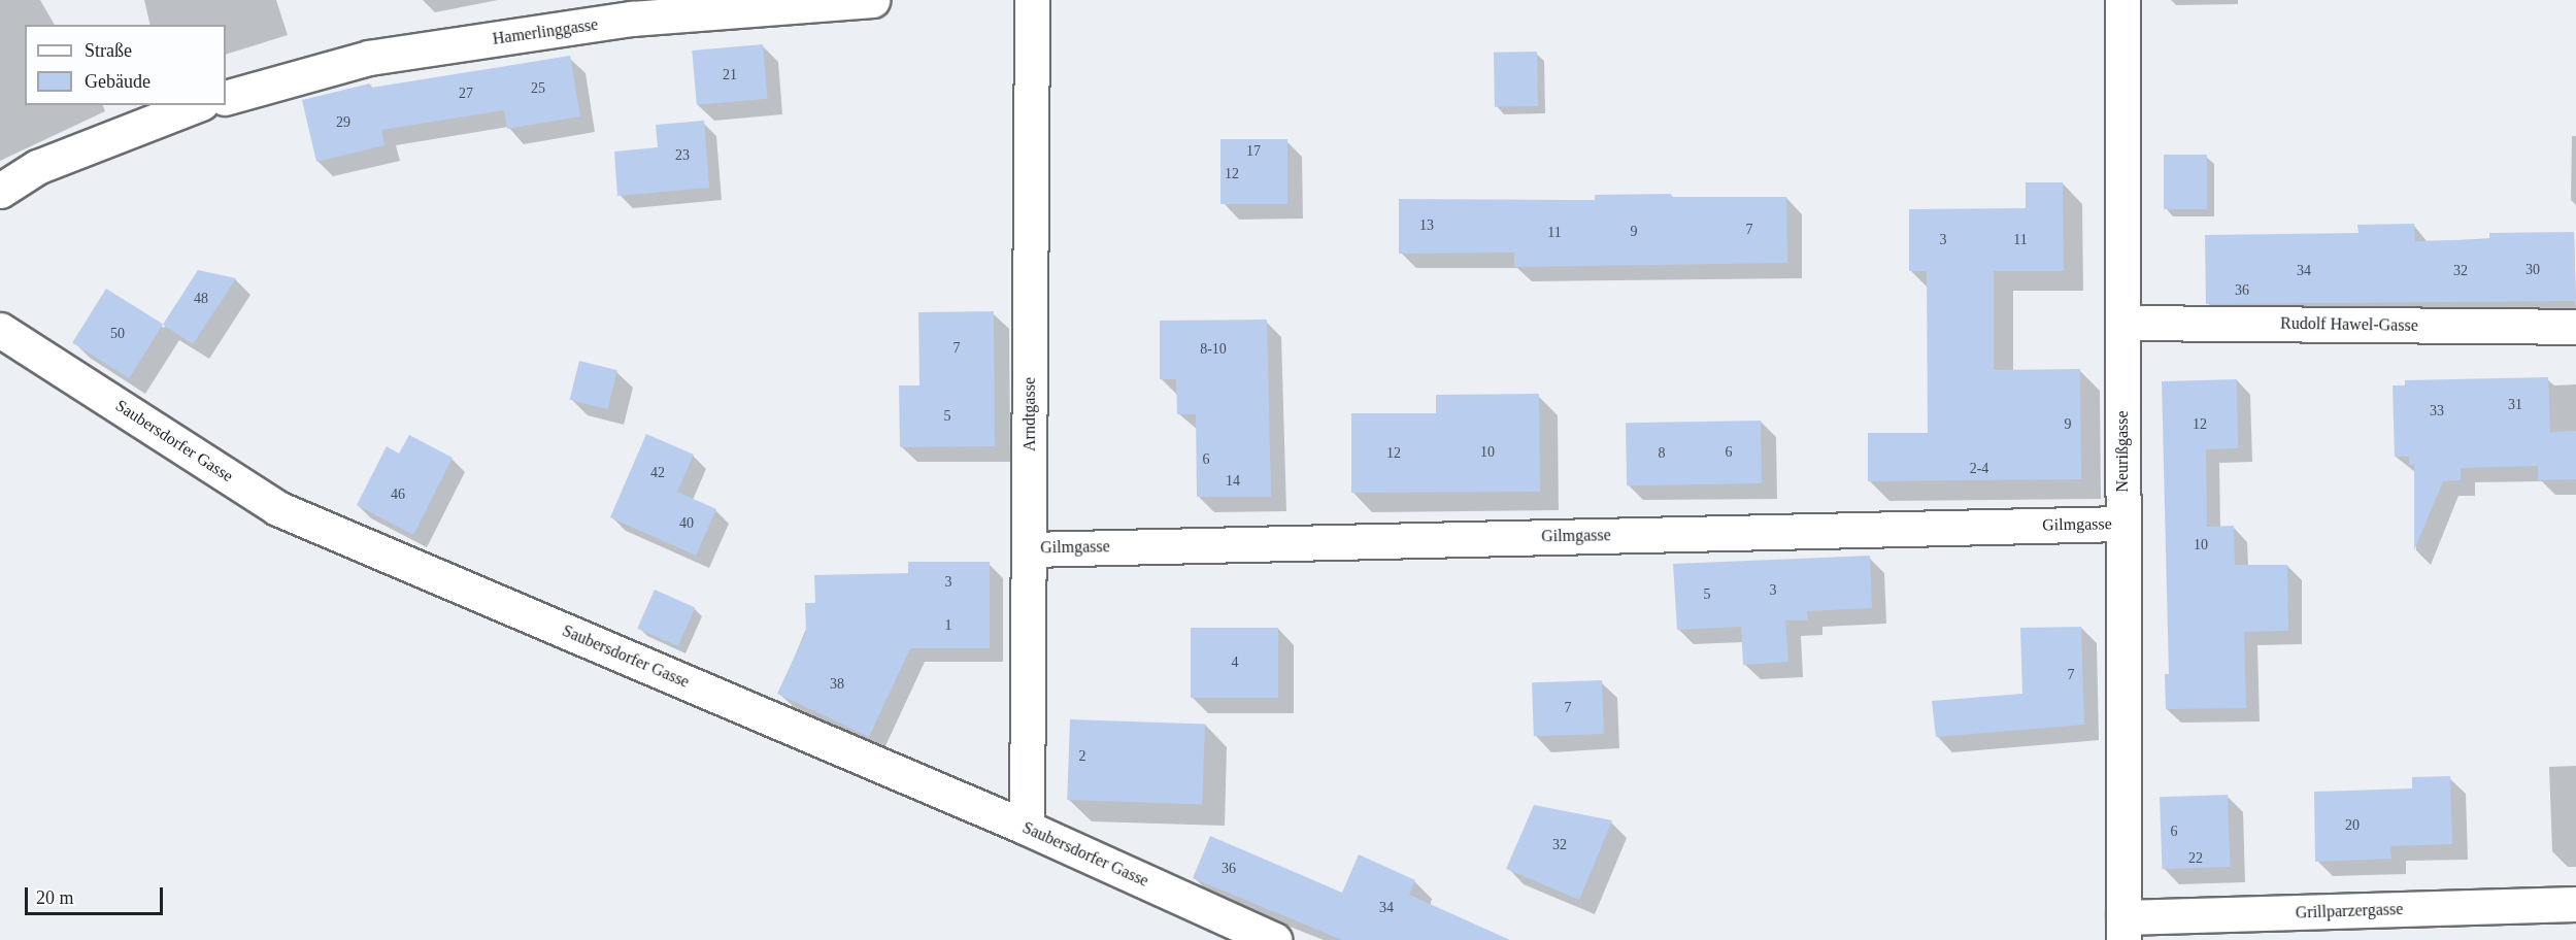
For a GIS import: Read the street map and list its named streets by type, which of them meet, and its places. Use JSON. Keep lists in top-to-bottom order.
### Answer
{
  "streets": {
    "street": [
      "Hamerlinggasse",
      "Rudolf Hawel-Gasse",
      "Arndtgasse",
      "Saubersdorfer Gasse",
      "Neurißgasse",
      "Gilmgasse",
      "Grillparzergasse"
    ]
  },
  "crossings": [
    ["Rudolf Hawel-Gasse", "Neurißgasse"],
    ["Arndtgasse", "Saubersdorfer Gasse"],
    ["Arndtgasse", "Gilmgasse"],
    ["Neurißgasse", "Gilmgasse"],
    ["Neurißgasse", "Grillparzergasse"]
  ],
  "house_numbers": [
    "21",
    "25",
    "27",
    "29",
    "17",
    "23",
    "12",
    "13",
    "7",
    "9",
    "11",
    "3",
    "11",
    "30",
    "34",
    "32",
    "36",
    "48",
    "50",
    "7",
    "8-10",
    "31",
    "33",
    "5",
    "9",
    "12",
    "10",
    "6",
    "12",
    "8",
    "6",
    "2-4",
    "42",
    "14",
    "46",
    "40",
    "10",
    "3",
    "3",
    "5",
    "1",
    "4",
    "7",
    "38",
    "7",
    "2",
    "20",
    "6",
    "32",
    "22",
    "36",
    "34"
  ],
  "legend": ["Straße", "Gebäude"],
  "scale_bar": "20 m"
}
